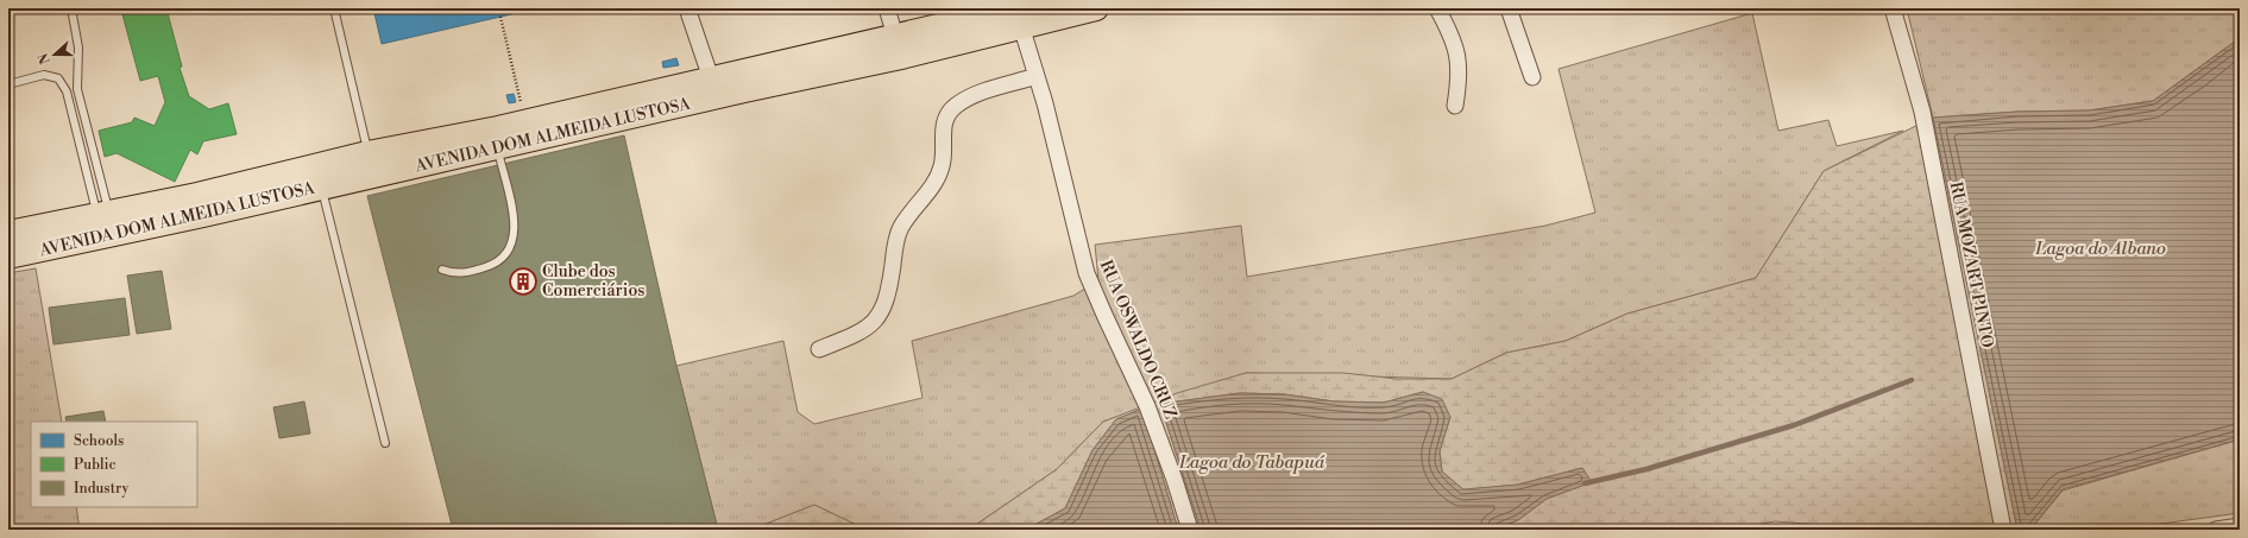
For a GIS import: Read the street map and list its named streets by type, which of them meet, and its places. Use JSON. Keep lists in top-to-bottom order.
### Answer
{
  "streets": {
    "main road": ["AVENIDA DOM ALMEIDA LUSTOSA"],
    "street": ["RUA MOZART PINTO", "RUA OSWALDO CRUZ"]
  },
  "crossings": [
    ["AVENIDA DOM ALMEIDA LUSTOSA", "RUA OSWALDO CRUZ"]
  ],
  "water": ["Lagoa do Albano", "Lagoa do Tabapuá"],
  "places": {
    "building": ["Clube dos Comerciários"]
  },
  "legend": ["Schools", "Public", "Industry"],
  "north": "left"
}
